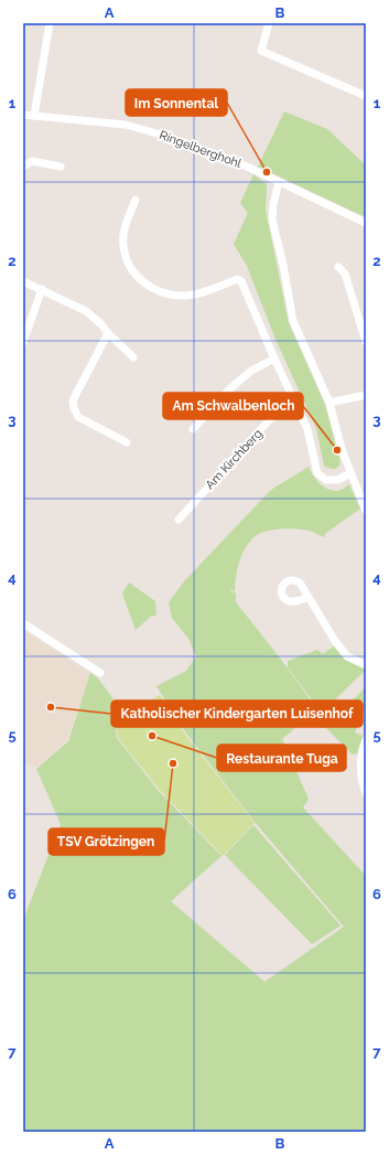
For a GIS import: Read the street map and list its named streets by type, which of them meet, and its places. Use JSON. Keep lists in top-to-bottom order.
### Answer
{
  "streets": {
    "street": ["Ringelberghohl", "Am Kirchberg"]
  },
  "places": [
    "Im Sonnental",
    "Am Schwalbenloch",
    "Katholischer Kindergarten Luisenhof",
    "Restaurante Tuga",
    "TSV Grötzingen"
  ],
  "grid": {
    "columns": ["A", "B"],
    "rows": [
      "1",
      "2",
      "3",
      "4",
      "5",
      "6",
      "7"
    ]
  }
}
